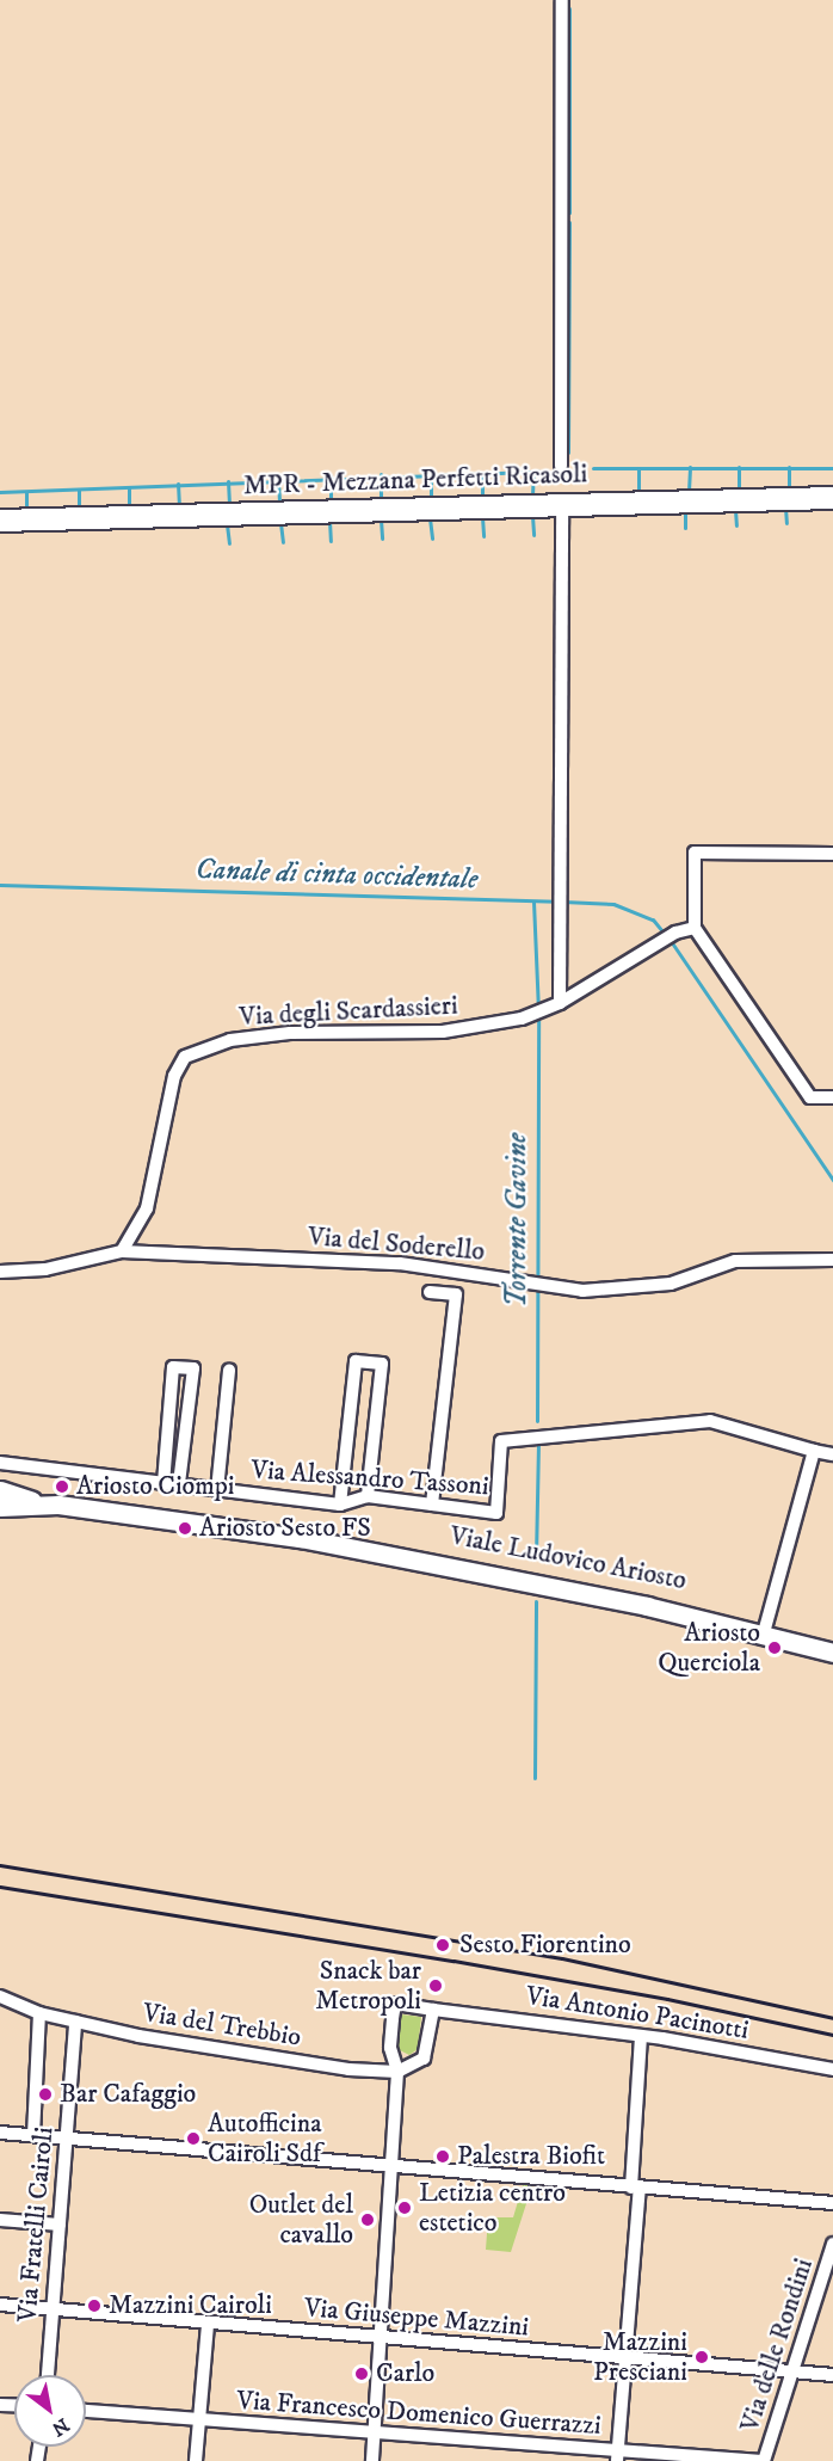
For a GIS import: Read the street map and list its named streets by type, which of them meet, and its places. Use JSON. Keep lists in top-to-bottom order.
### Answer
{
  "streets": {
    "main road": ["MPR - Mezzana Perfetti Ricasoli"],
    "street": [
      "Via degli Scardassieri",
      "Via del Soderello",
      "Via Alessandro Tassoni",
      "Viale Ludovico Ariosto",
      "Via Antonio Pacinotti",
      "Via del Trebbio",
      "Via Fratelli Cairoli",
      "Via Giuseppe Mazzini",
      "Via delle Rondini",
      "Via Francesco Domenico Guerrazzi"
    ]
  },
  "crossings": [
    ["Via degli Scardassieri", "Via del Soderello"],
    ["Via Antonio Pacinotti", "Via del Trebbio"],
    ["Via del Trebbio", "Via Fratelli Cairoli"],
    ["Via Fratelli Cairoli", "Via Giuseppe Mazzini"],
    ["Via Giuseppe Mazzini", "Via delle Rondini"],
    ["Via delle Rondini", "Via Francesco Domenico Guerrazzi"]
  ],
  "water": ["Canale di cinta occidentale", "Torrente Gavine"],
  "places": [
    "Ariosto Ciompi",
    "Ariosto Sesto FS",
    "Ariosto Querciola",
    "Sesto Fiorentino",
    "Snack bar Metropoli",
    "Bar Cafaggio",
    "Autofficina Cairoli Sdf",
    "Palestra Biofit",
    "Letizia centro estetico",
    "Outlet del cavallo",
    "Mazzini Cairoli",
    "Mazzini Presciani",
    "Carlo"
  ],
  "north": "bottom right"
}
